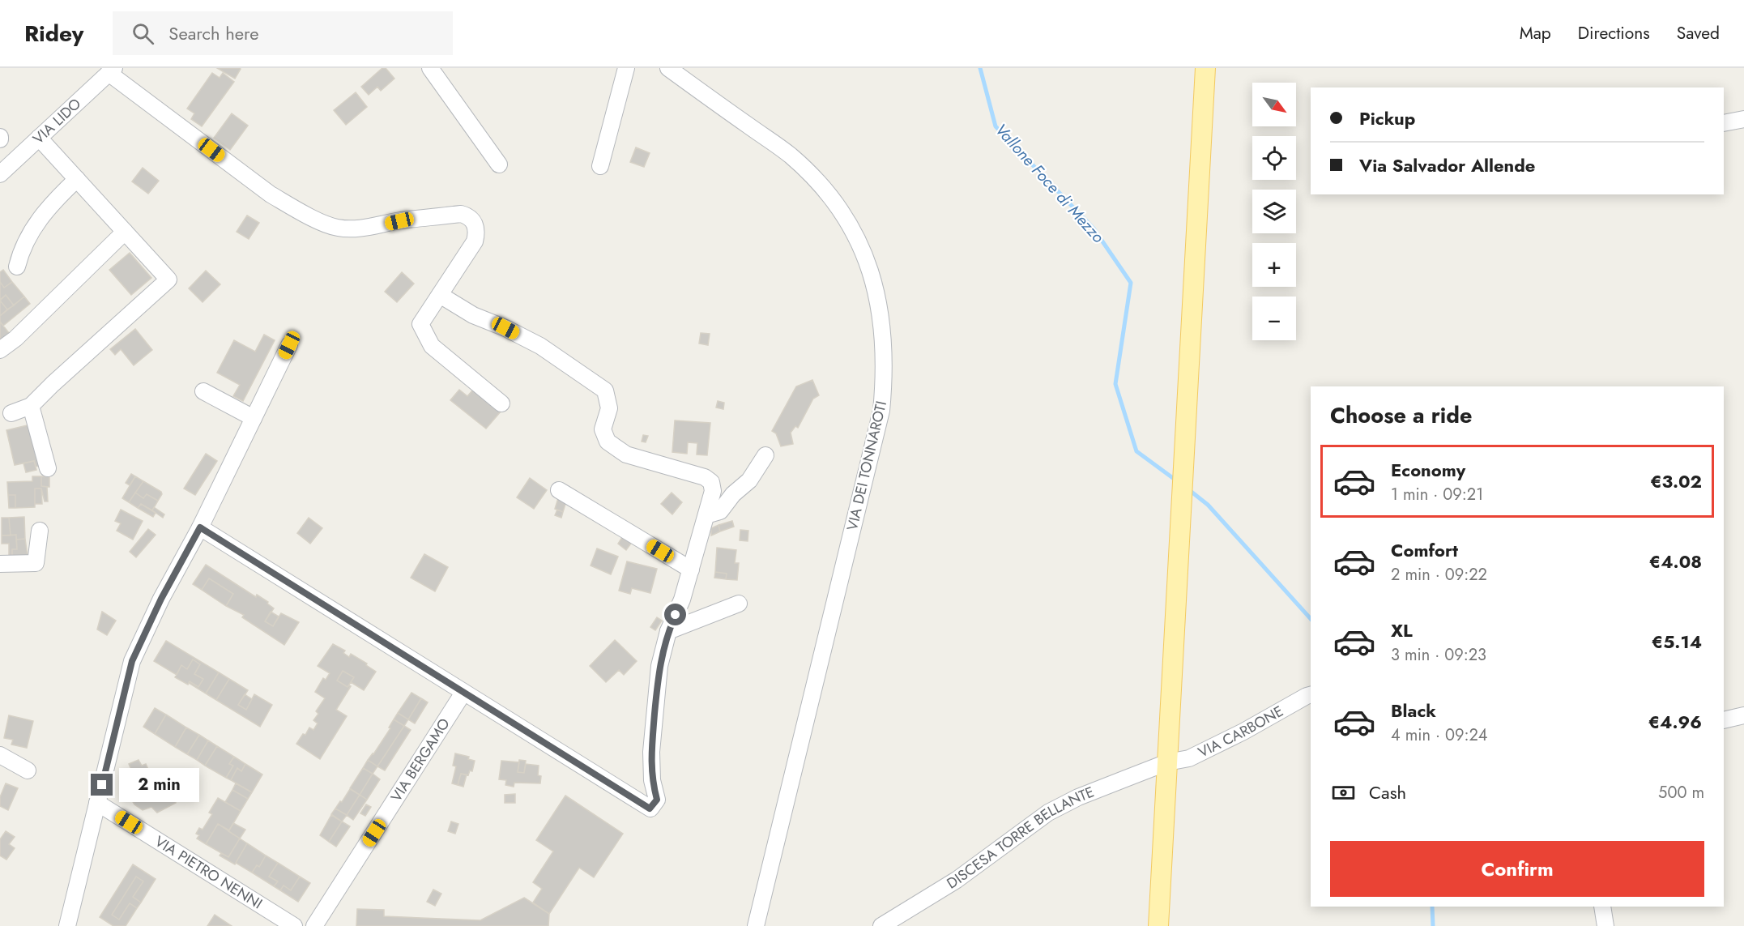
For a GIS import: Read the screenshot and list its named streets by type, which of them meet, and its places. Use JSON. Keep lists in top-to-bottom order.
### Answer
{
  "streets": {
    "street": [
      "VIA LIDO",
      "VIA DEI TONNAROTI",
      "VIA CARBONE",
      "VIA BERGAMO",
      "DISCESA TORRE BELLANTE",
      "VIA PIETRO NENNI"
    ]
  },
  "crossings": [
    ["VIA CARBONE", "DISCESA TORRE BELLANTE"]
  ],
  "water": ["Vallone Foce di Mezzo"],
  "north": "bottom right",
  "page": {
    "header": "Ridey",
    "search": "Search here",
    "nav": ["Map", "Directions", "Saved"],
    "map_buttons": ["+", "−"],
    "banner": ["Pickup", "Via Salvador Allende"],
    "heading": "Choose a ride",
    "list": [
      {
        "name": "Economy",
        "note": "1 min · 09:21",
        "value": "€3.02"
      },
      {
        "name": "Comfort",
        "note": "2 min · 09:22",
        "value": "€4.08"
      },
      {
        "name": "XL",
        "note": "3 min · 09:23",
        "value": "€5.14"
      },
      {
        "name": "Black",
        "note": "4 min · 09:24",
        "value": "€4.96"
      }
    ],
    "pay": ["Cash", "500 m"],
    "bubble": "2 min",
    "buttons": "Confirm"
  }
}
